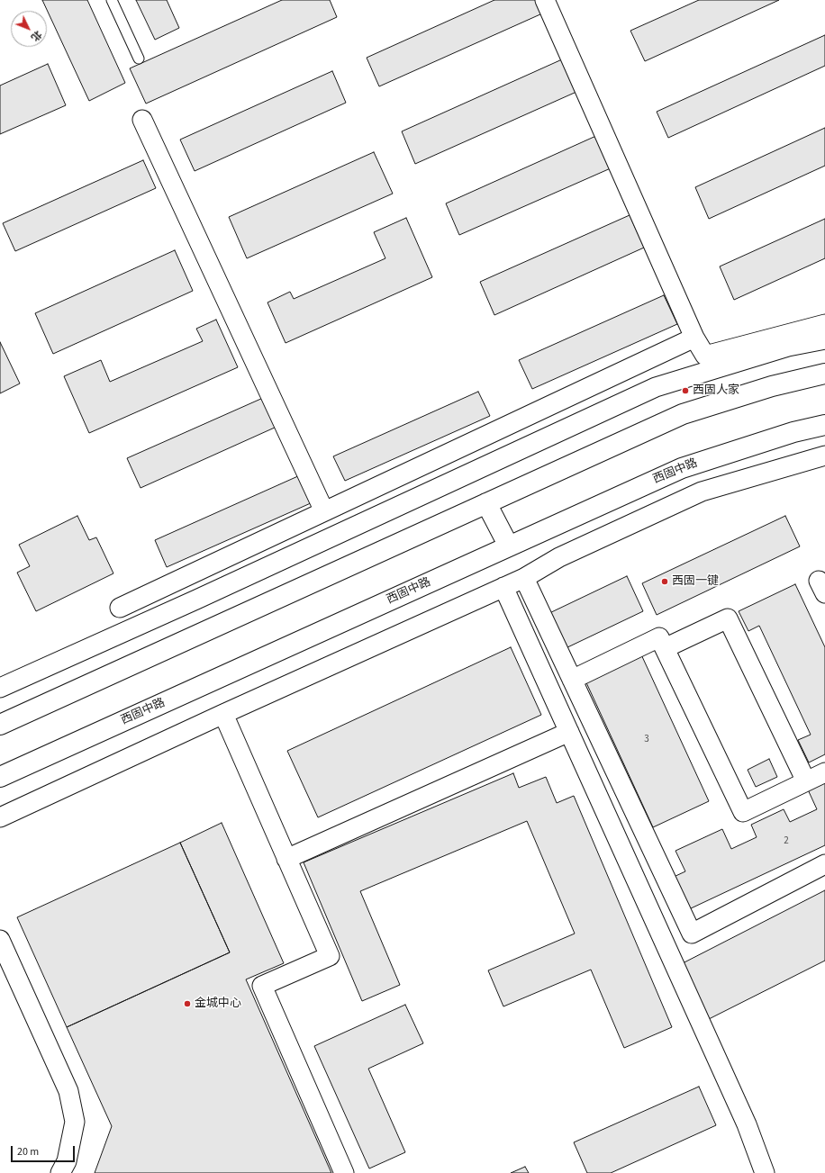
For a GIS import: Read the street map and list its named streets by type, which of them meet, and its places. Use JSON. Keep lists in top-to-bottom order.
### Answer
{
  "streets": {
    "main road": ["西固中路"]
  },
  "places": ["西固人家", "西固一键", "金城中心"],
  "house_numbers": ["3", "2"],
  "scale_bar": "20 m",
  "north": "bottom right"
}
